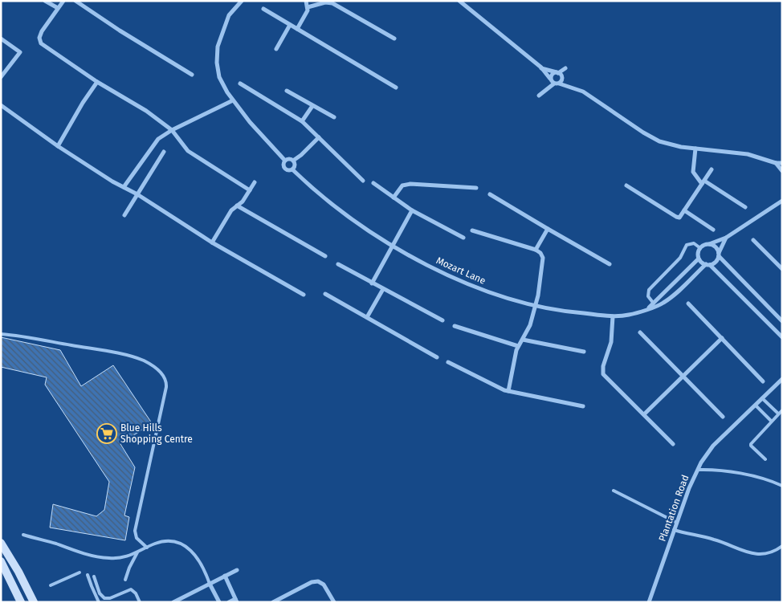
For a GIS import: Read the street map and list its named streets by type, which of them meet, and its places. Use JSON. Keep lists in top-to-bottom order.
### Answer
{
  "streets": {
    "street": ["Mozart Lane", "Plantation Road"]
  },
  "places": {
    "supermarket": ["Blue Hills Shopping Centre"]
  }
}
